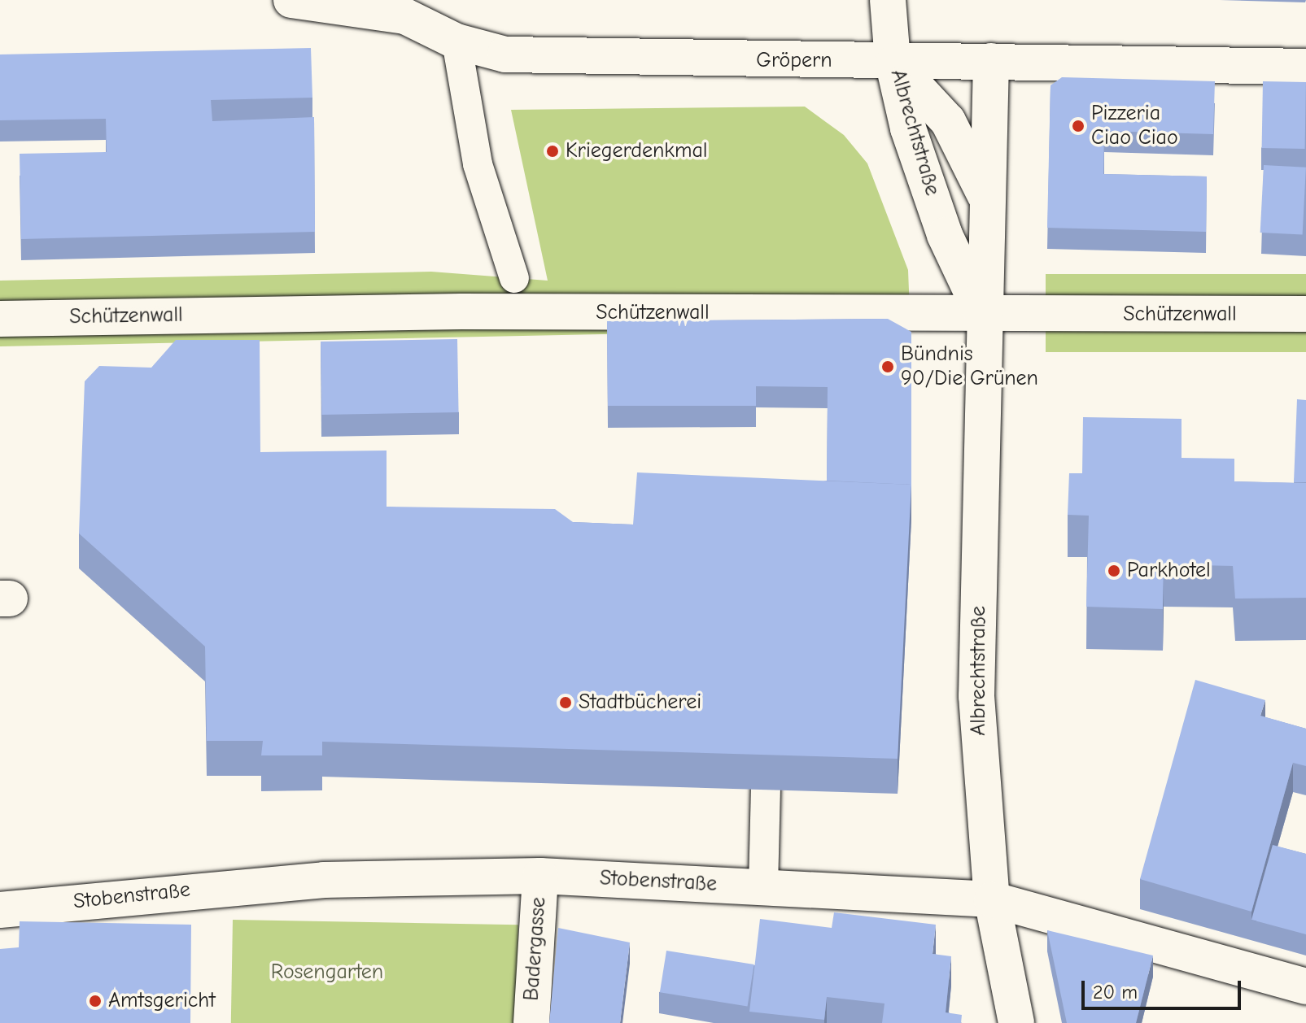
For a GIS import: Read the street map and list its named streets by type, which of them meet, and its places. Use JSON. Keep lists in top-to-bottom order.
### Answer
{
  "streets": {
    "street": [
      "Gröpern",
      "Albrechtstraße",
      "Schützenwall",
      "Stobenstraße",
      "Badergasse"
    ]
  },
  "crossings": [
    ["Gröpern", "Albrechtstraße"],
    ["Albrechtstraße", "Schützenwall"],
    ["Albrechtstraße", "Stobenstraße"],
    ["Stobenstraße", "Badergasse"]
  ],
  "parks": ["Rosengarten"],
  "places": [
    "Pizzeria Ciao Ciao",
    "Kriegerdenkmal",
    "Bündnis 90/Die Grünen",
    "Parkhotel",
    "Stadtbücherei",
    "Amtsgericht"
  ],
  "scale_bar": "20 m"
}
